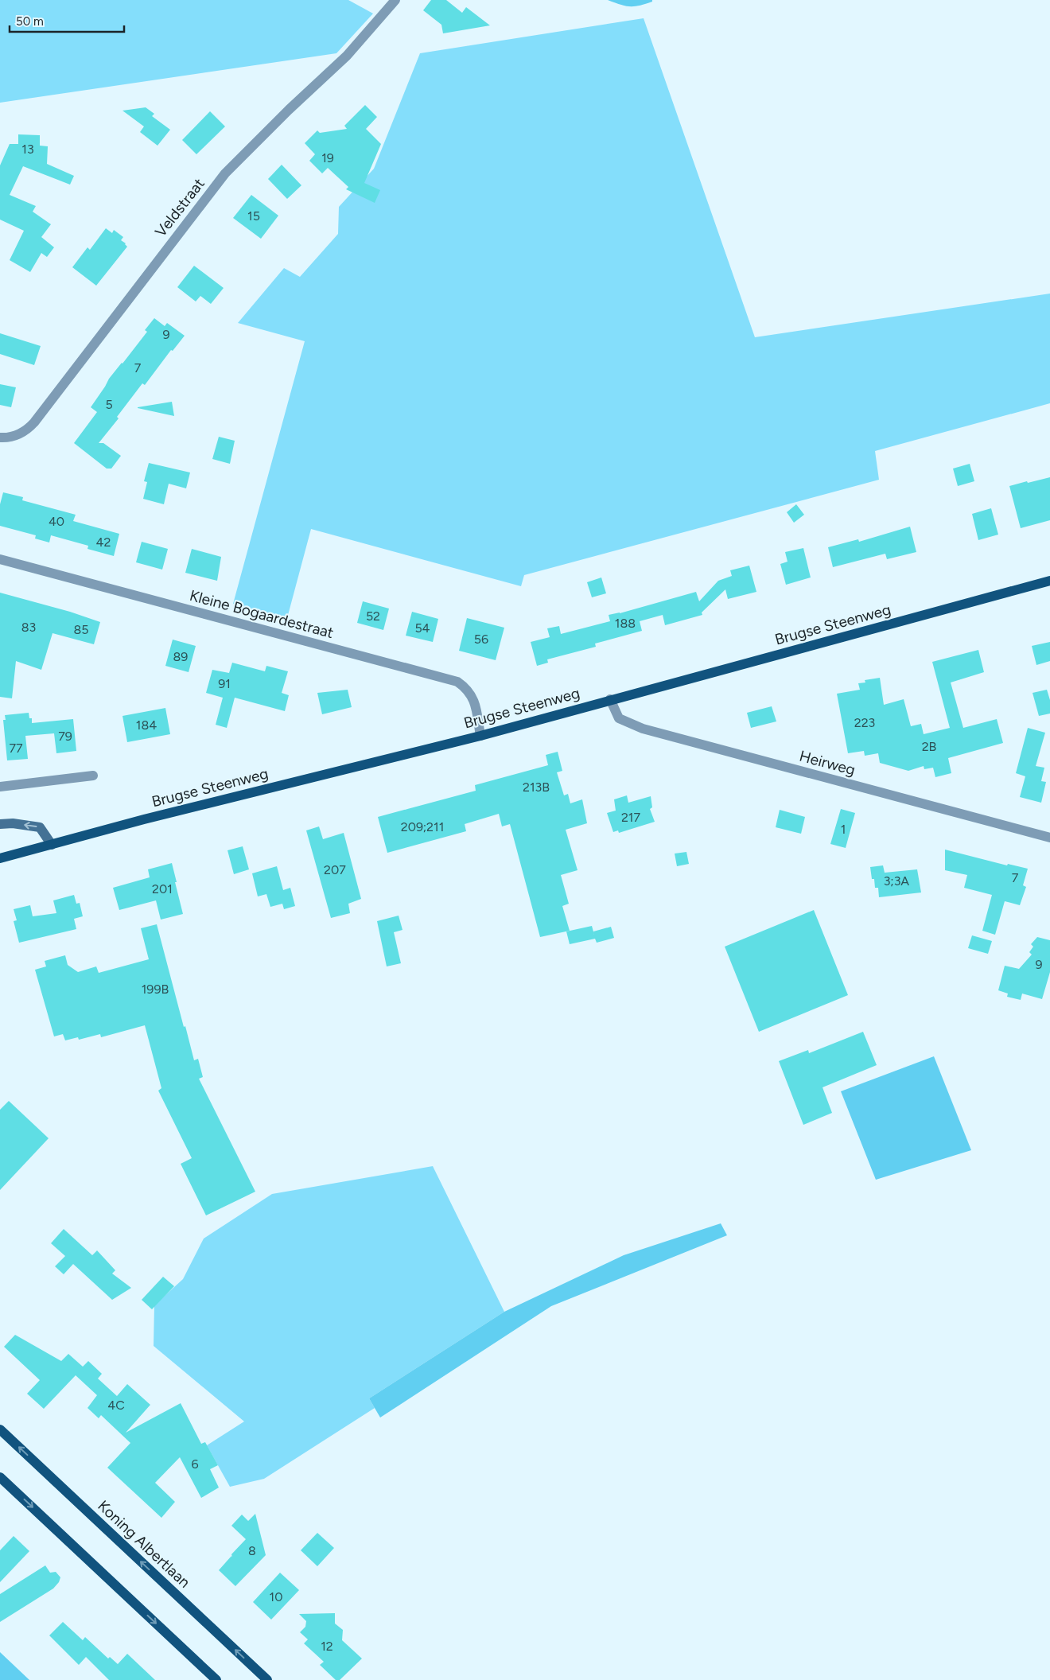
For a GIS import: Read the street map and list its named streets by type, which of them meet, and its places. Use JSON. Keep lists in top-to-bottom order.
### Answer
{
  "streets": {
    "main road": ["Brugse Steenweg", "Koning Albertlaan"],
    "street": ["Veldstraat", "Kleine Bogaardestraat", "Heirweg"]
  },
  "crossings": [
    ["Kleine Bogaardestraat", "Brugse Steenweg"],
    ["Brugse Steenweg", "Heirweg"]
  ],
  "house_numbers": [
    "13",
    "19",
    "15",
    "9",
    "7",
    "5",
    "40",
    "42",
    "52",
    "188",
    "83",
    "54",
    "85",
    "56",
    "89",
    "91",
    "223",
    "184",
    "79",
    "2B",
    "77",
    "213B",
    "217",
    "209;211",
    "1",
    "207",
    "7",
    "3;3A",
    "201",
    "9",
    "199B",
    "4C",
    "6",
    "8",
    "10",
    "12"
  ],
  "scale_bar": "50 m"
}
